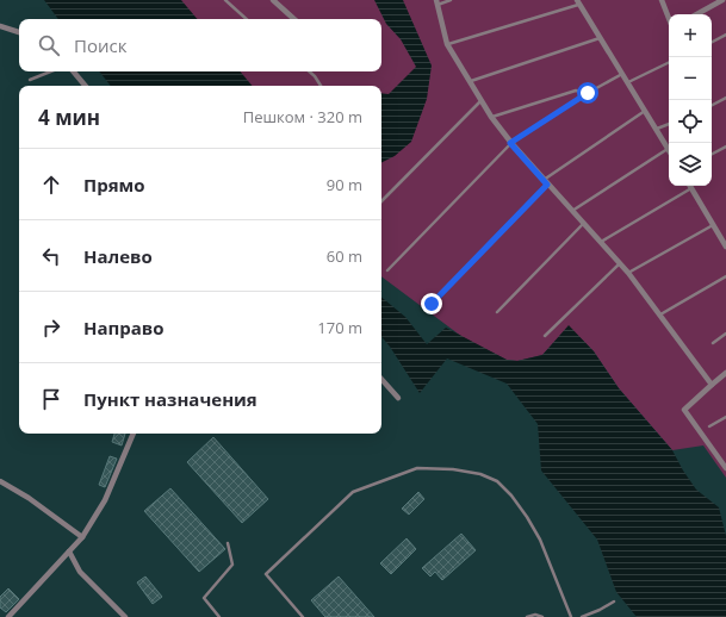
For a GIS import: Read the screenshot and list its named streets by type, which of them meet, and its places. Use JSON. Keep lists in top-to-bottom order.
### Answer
{
  "page": {
    "map_buttons": ["+", "−"],
    "search": "Поиск",
    "heading": ["4 мин", "Пешком · 320 m"],
    "list": [
      ["Прямо", "90 m"],
      ["Налево", "60 m"],
      ["Направо", "170 m"],
      "Пункт назначения"
    ]
  }
}
